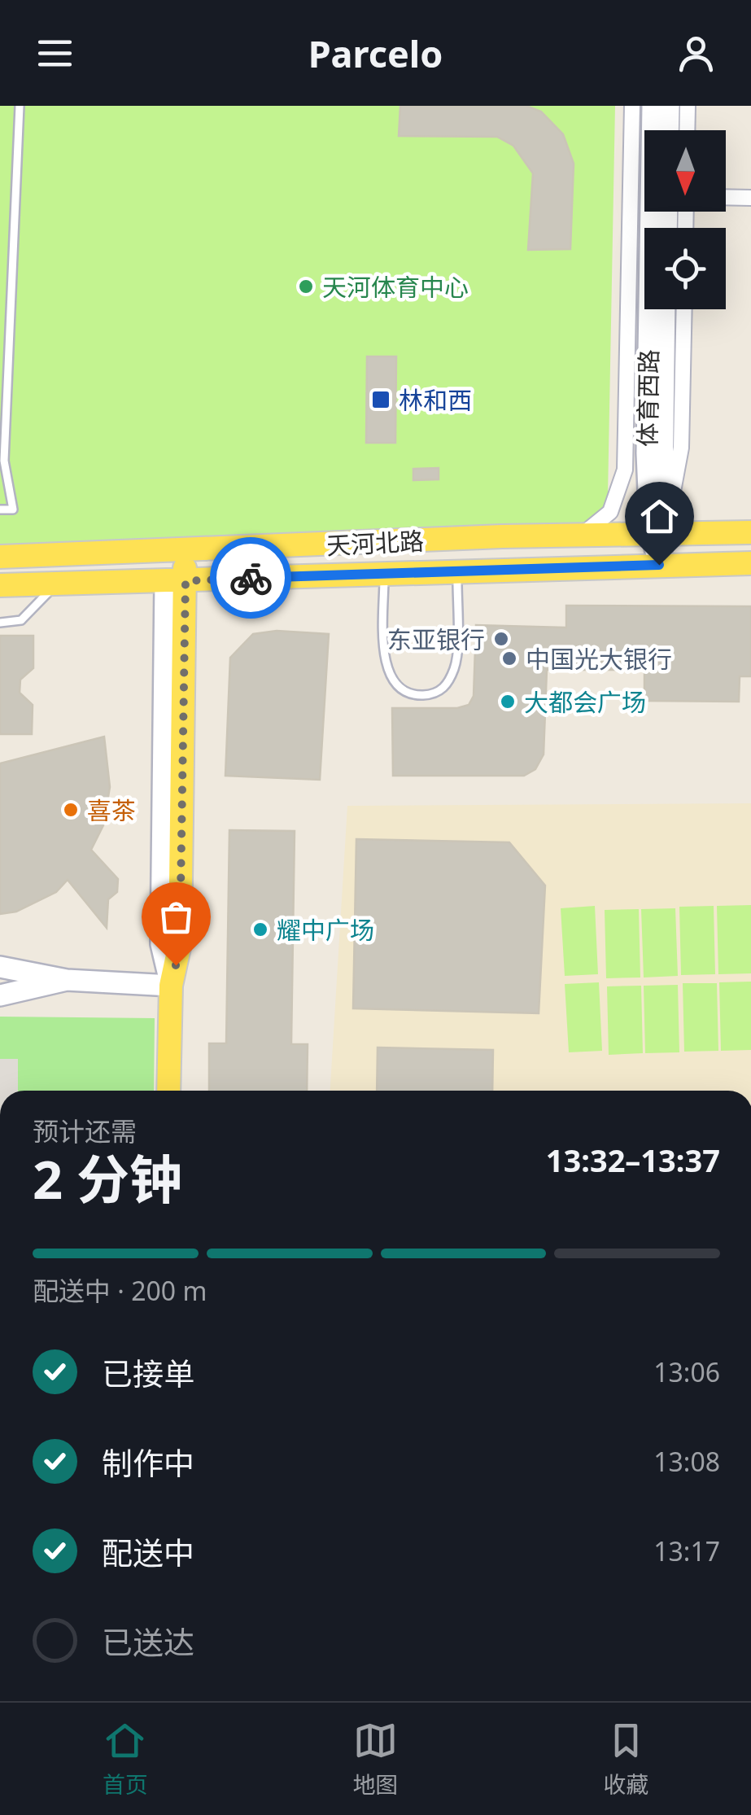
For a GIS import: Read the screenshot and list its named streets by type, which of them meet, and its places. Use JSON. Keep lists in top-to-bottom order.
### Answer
{
  "streets": {
    "main road": ["天河北路"],
    "street": ["体育西路"]
  },
  "crossings": [
    ["体育西路", "天河北路"]
  ],
  "places": {
    "other": [
      "天河体育中心",
      "东亚银行",
      "中国光大银行",
      "大都会广场",
      "喜茶",
      "耀中广场"
    ],
    "transit": ["林和西"]
  },
  "north": "bottom",
  "page": {
    "header": "Parcelo",
    "heading": ["2 分钟", "预计还需", "13:32–13:37"],
    "bar": "配送中 · 200 m",
    "list": [
      ["已接单", "13:06"],
      ["制作中", "13:08"],
      ["配送中", "13:17"],
      "已送达"
    ],
    "tabs": ["首页", "地图", "收藏"]
  }
}
